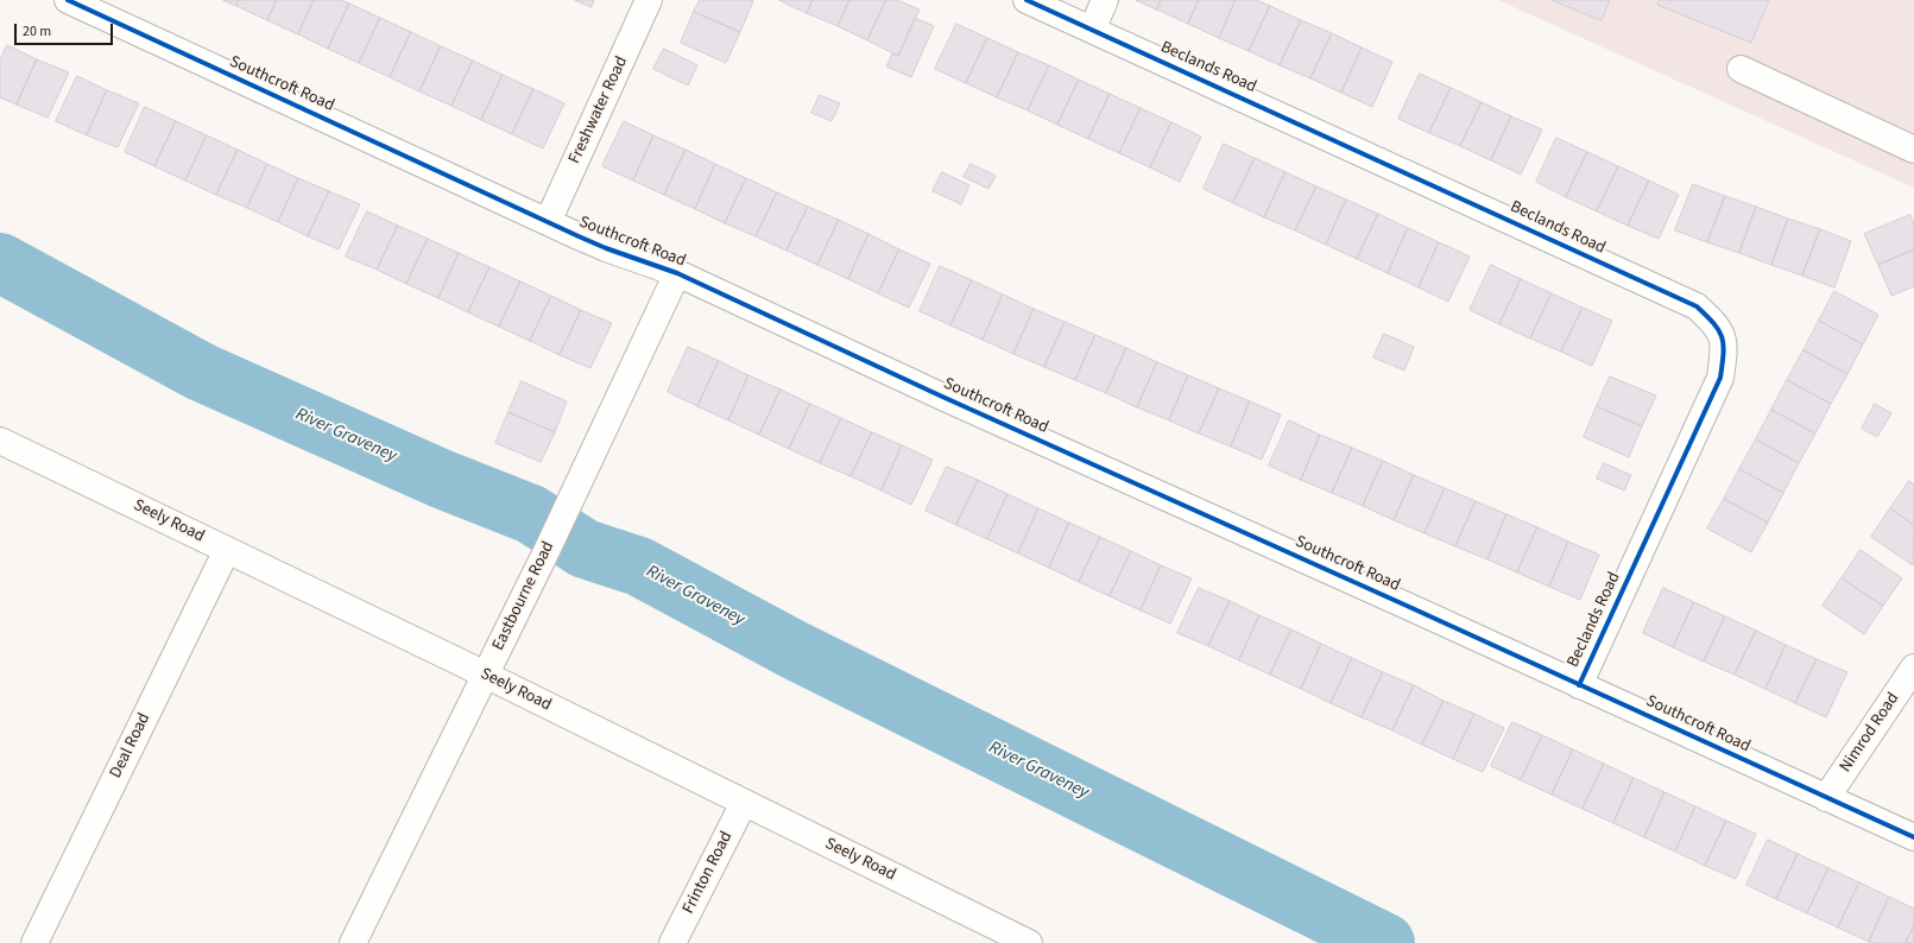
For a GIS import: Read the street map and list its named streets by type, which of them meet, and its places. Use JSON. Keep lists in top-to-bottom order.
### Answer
{
  "streets": {
    "street": [
      "Beclands Road",
      "Southcroft Road",
      "Freshwater Road",
      "Seely Road",
      "Eastbourne Road",
      "Nimrod Road",
      "Deal Road",
      "Frinton Road"
    ]
  },
  "crossings": [
    ["Beclands Road", "Southcroft Road"],
    ["Southcroft Road", "Freshwater Road"],
    ["Southcroft Road", "Eastbourne Road"],
    ["Southcroft Road", "Nimrod Road"],
    ["Seely Road", "Eastbourne Road"],
    ["Seely Road", "Deal Road"],
    ["Seely Road", "Frinton Road"]
  ],
  "water": ["River Graveney"],
  "scale_bar": "20 m"
}
